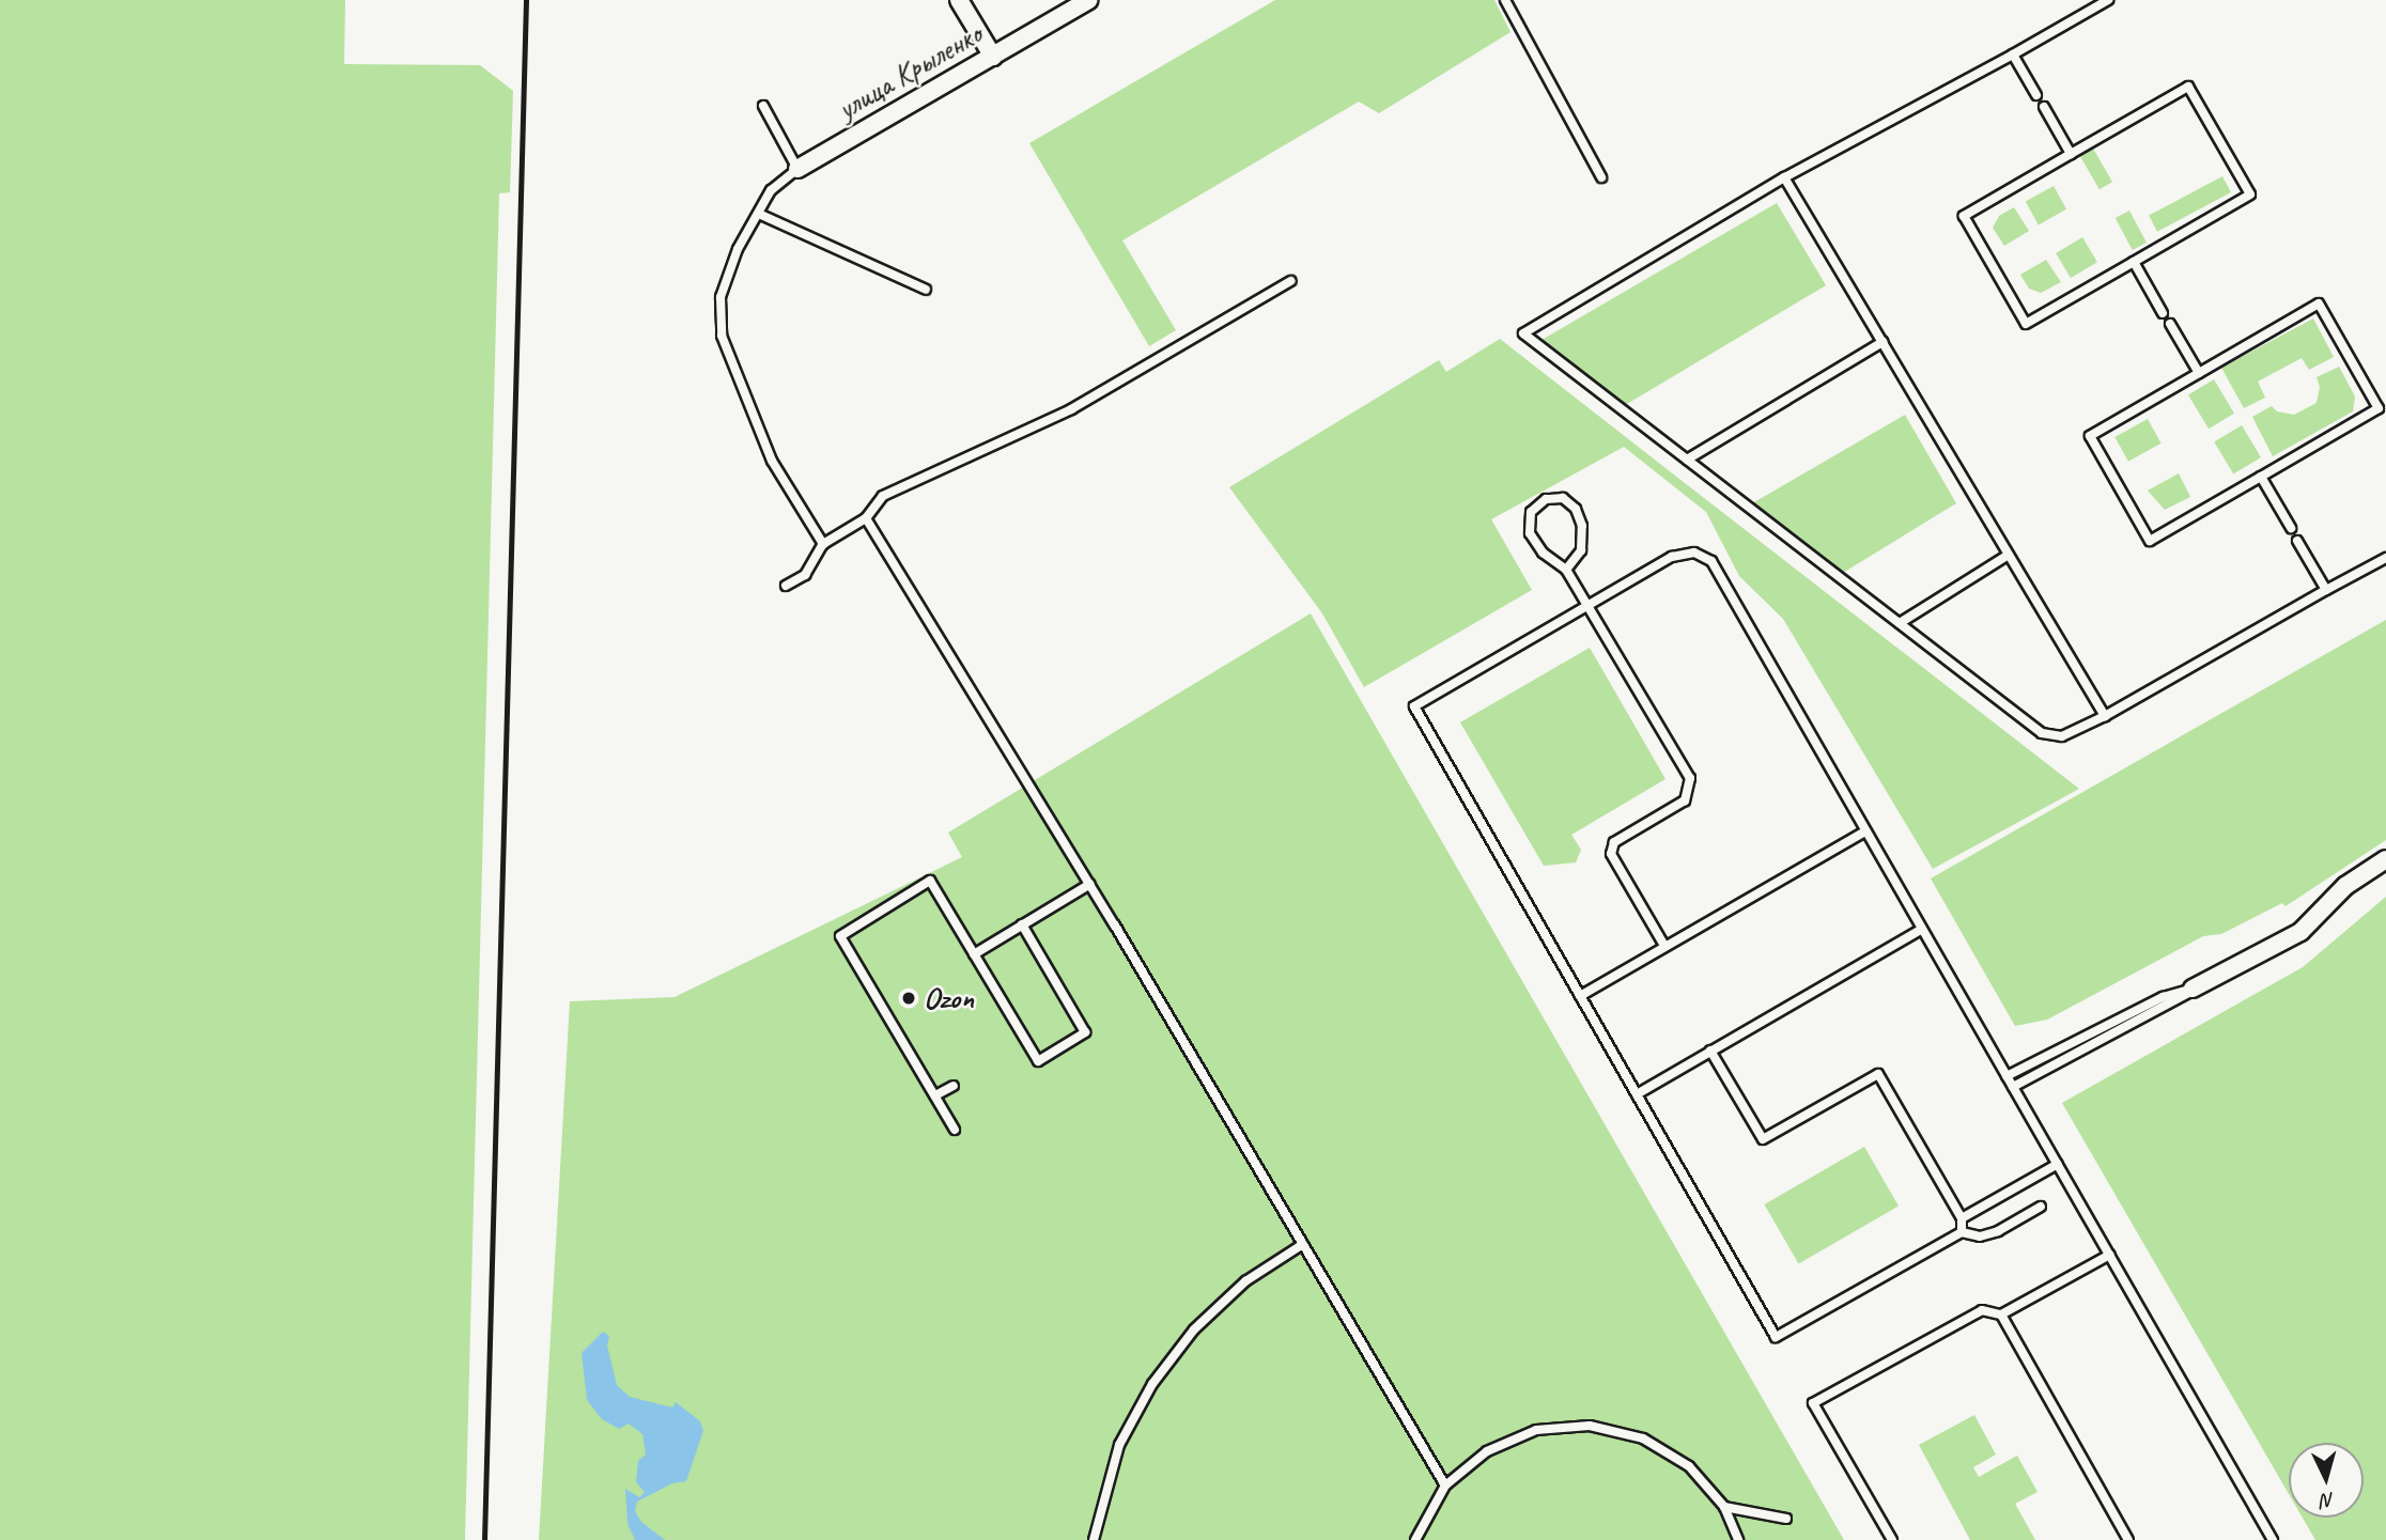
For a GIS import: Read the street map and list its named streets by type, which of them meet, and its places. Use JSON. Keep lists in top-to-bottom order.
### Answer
{
  "streets": {
    "street": ["улица Крыленко"]
  },
  "places": ["Ozon"],
  "north": "bottom"
}
